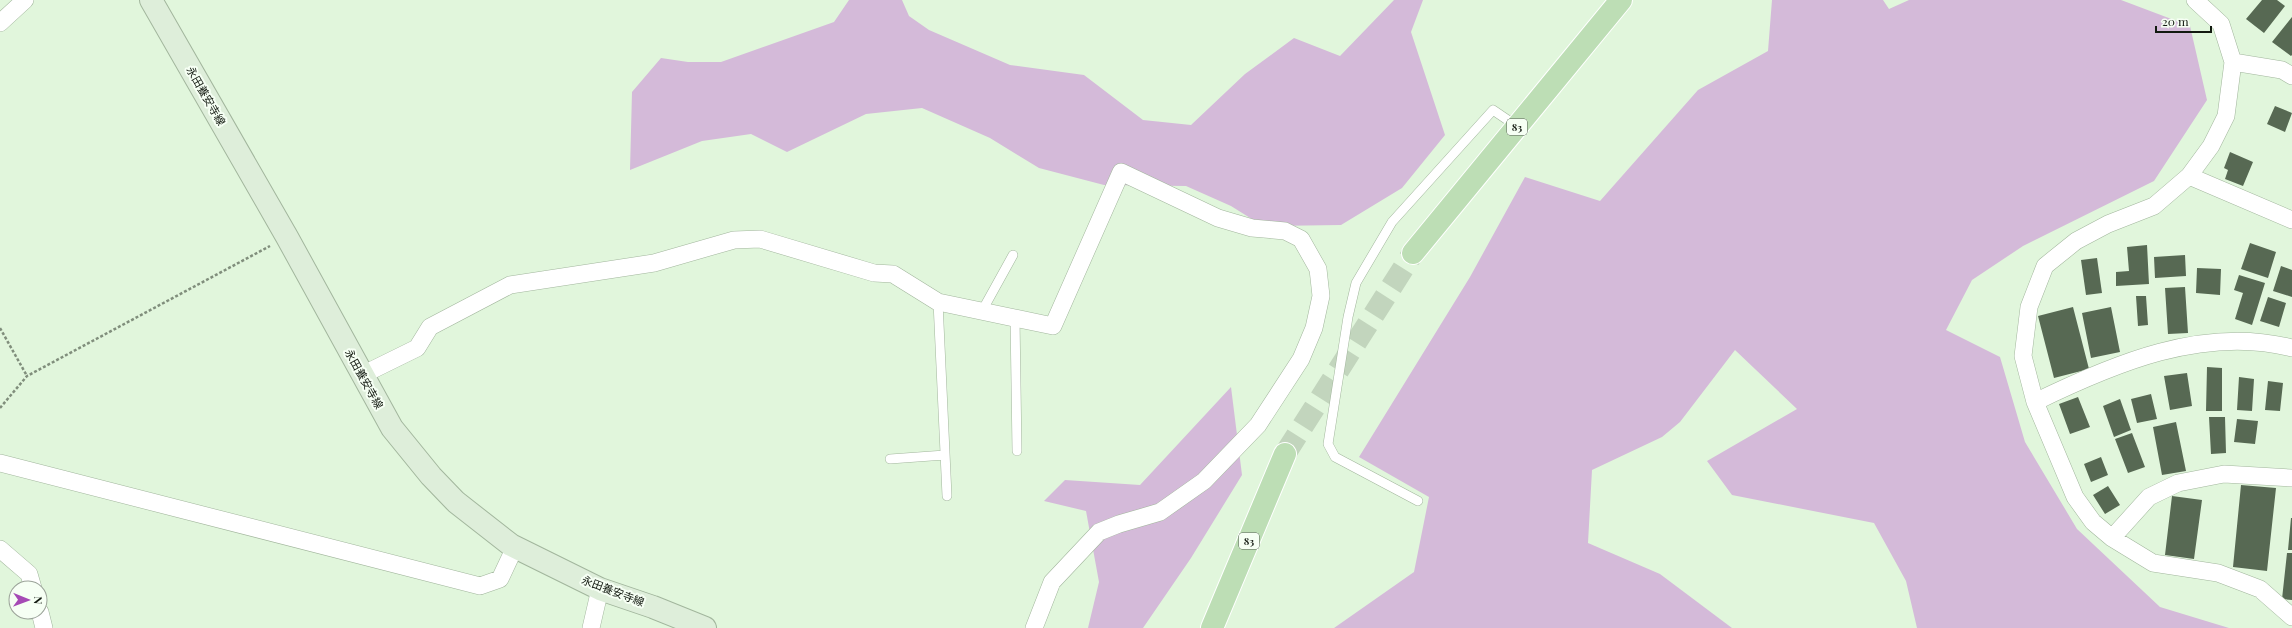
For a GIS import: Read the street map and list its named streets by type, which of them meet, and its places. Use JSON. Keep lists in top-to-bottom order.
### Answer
{
  "streets": {
    "main road": ["83"],
    "street": ["永田養安寺線"]
  },
  "scale_bar": "20 m",
  "north": "right"
}
